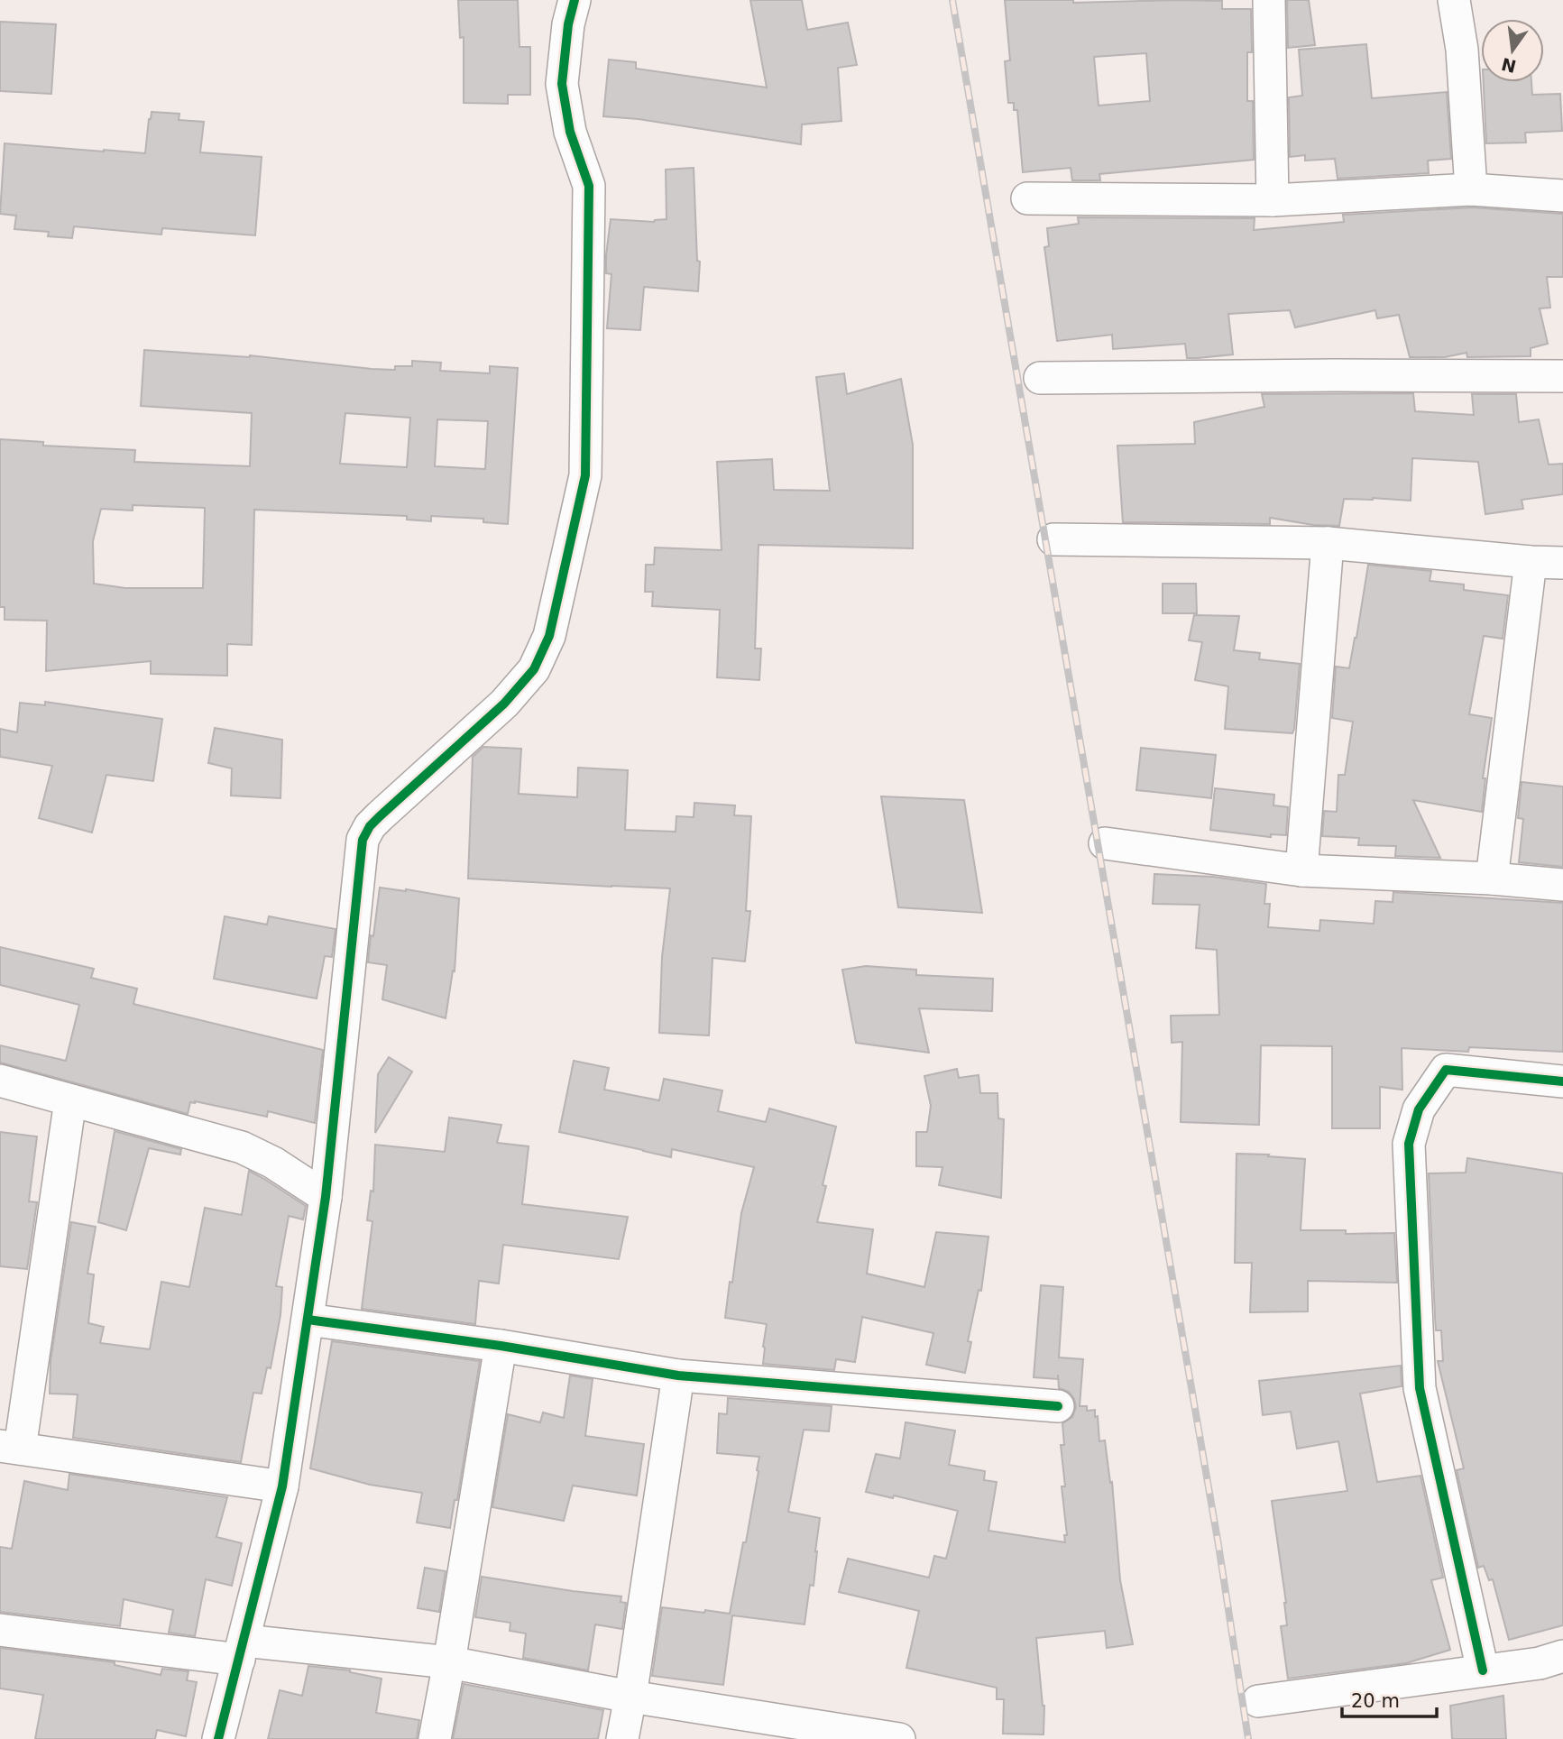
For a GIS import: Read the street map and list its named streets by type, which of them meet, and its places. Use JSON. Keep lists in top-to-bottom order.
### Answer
{
  "scale_bar": "20 m",
  "north": "bottom"
}
